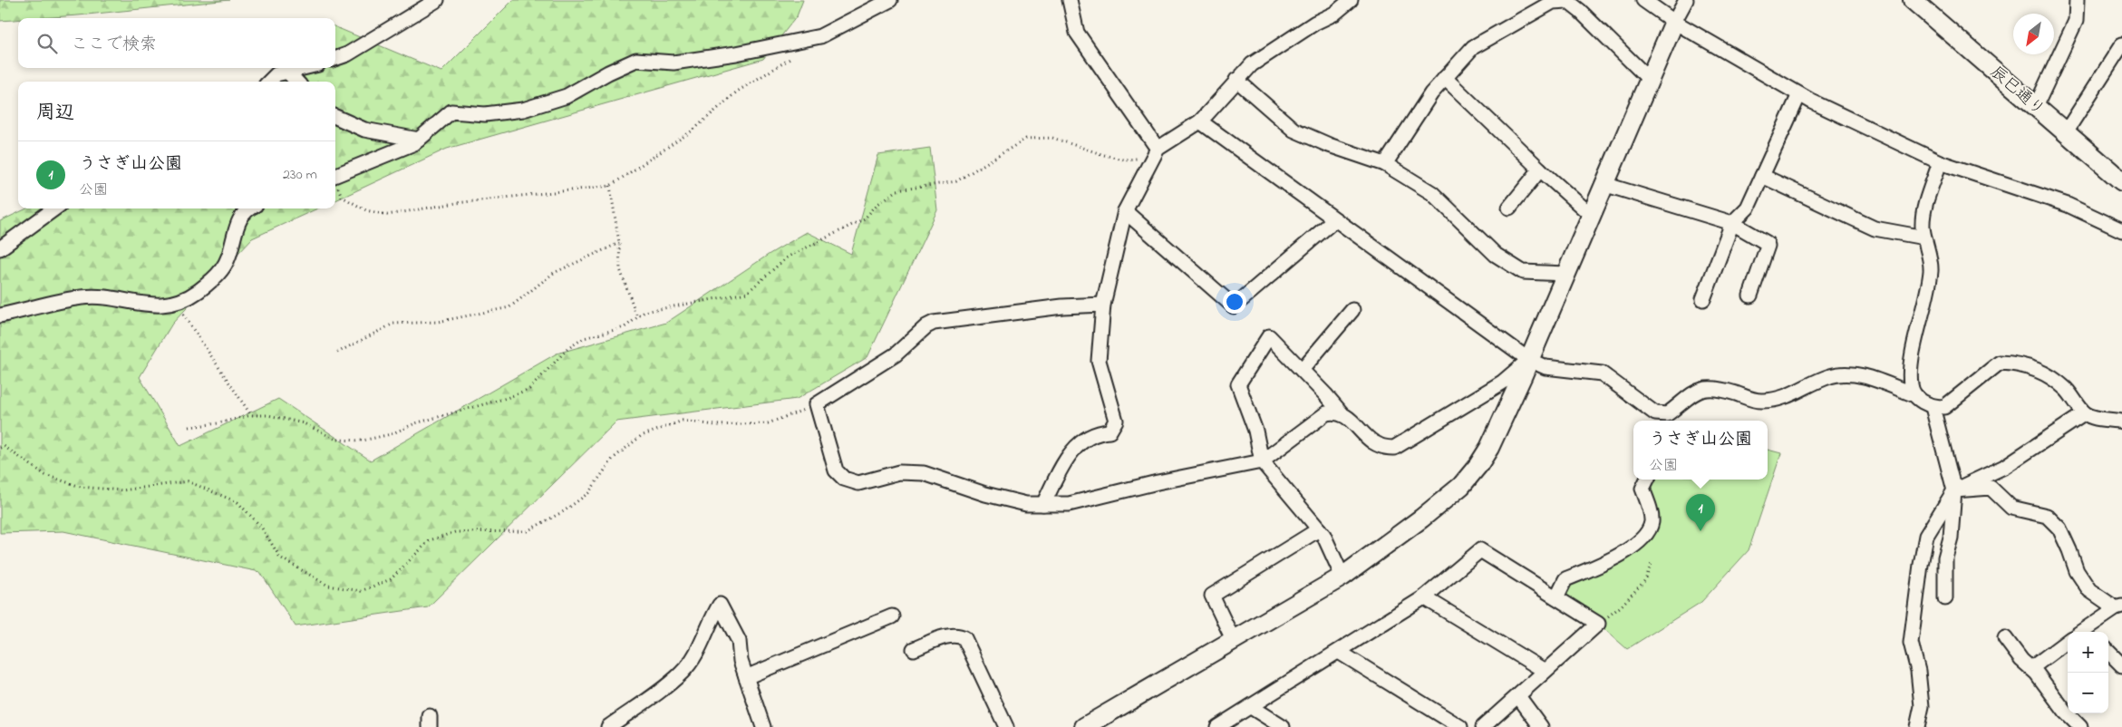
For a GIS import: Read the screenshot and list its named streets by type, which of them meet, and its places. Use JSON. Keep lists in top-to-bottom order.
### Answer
{
  "streets": {
    "street": ["辰巳通り"]
  },
  "north": "bottom left",
  "page": {
    "search": "ここで検索",
    "heading": "周辺",
    "list": [
      {
        "mark": "1",
        "name": "うさぎ山公園",
        "note": "公園",
        "value": "230 m"
      }
    ],
    "popup": ["うさぎ山公園", "公園"],
    "pins": "1",
    "map_buttons": ["+", "−"]
  }
}
